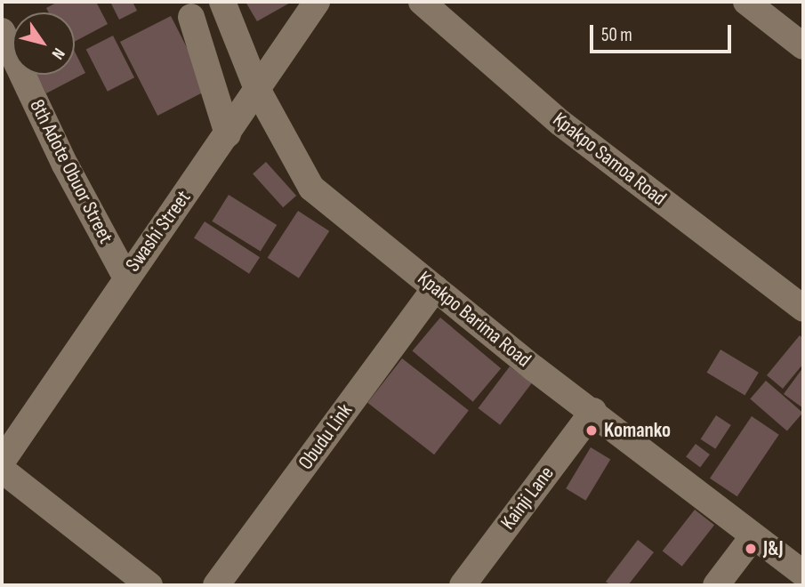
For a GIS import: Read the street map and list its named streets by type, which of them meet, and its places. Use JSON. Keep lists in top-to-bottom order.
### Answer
{
  "streets": {
    "street": [
      "Kpakpo Samoa Road",
      "8th Adote Obuor Street",
      "Swashi Street",
      "Kpakpo Barima Road",
      "Obudu Link",
      "Kainji Lane"
    ]
  },
  "crossings": [
    ["8th Adote Obuor Street", "Swashi Street"],
    ["Swashi Street", "Kpakpo Barima Road"],
    ["Kpakpo Barima Road", "Obudu Link"],
    ["Kpakpo Barima Road", "Kainji Lane"]
  ],
  "places": ["Komanko", "J&J"],
  "scale_bar": "50 m",
  "north": "bottom right"
}
